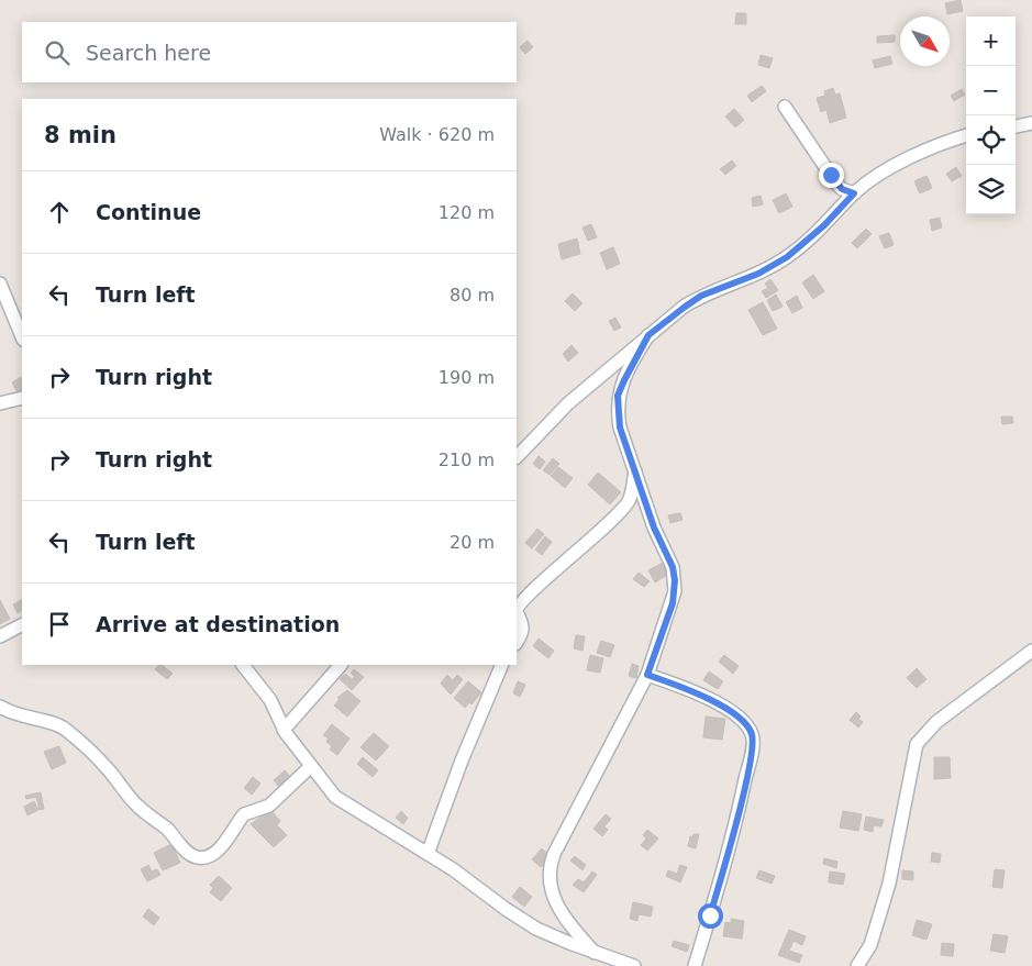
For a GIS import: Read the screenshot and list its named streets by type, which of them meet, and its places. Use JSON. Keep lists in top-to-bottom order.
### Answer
{
  "north": "bottom right",
  "page": {
    "map_buttons": ["+", "−"],
    "search": "Search here",
    "heading": ["8 min", "Walk · 620 m"],
    "list": [
      ["Continue", "120 m"],
      ["Turn left", "80 m"],
      ["Turn right", "190 m"],
      ["Turn right", "210 m"],
      ["Turn left", "20 m"],
      "Arrive at destination"
    ]
  }
}
